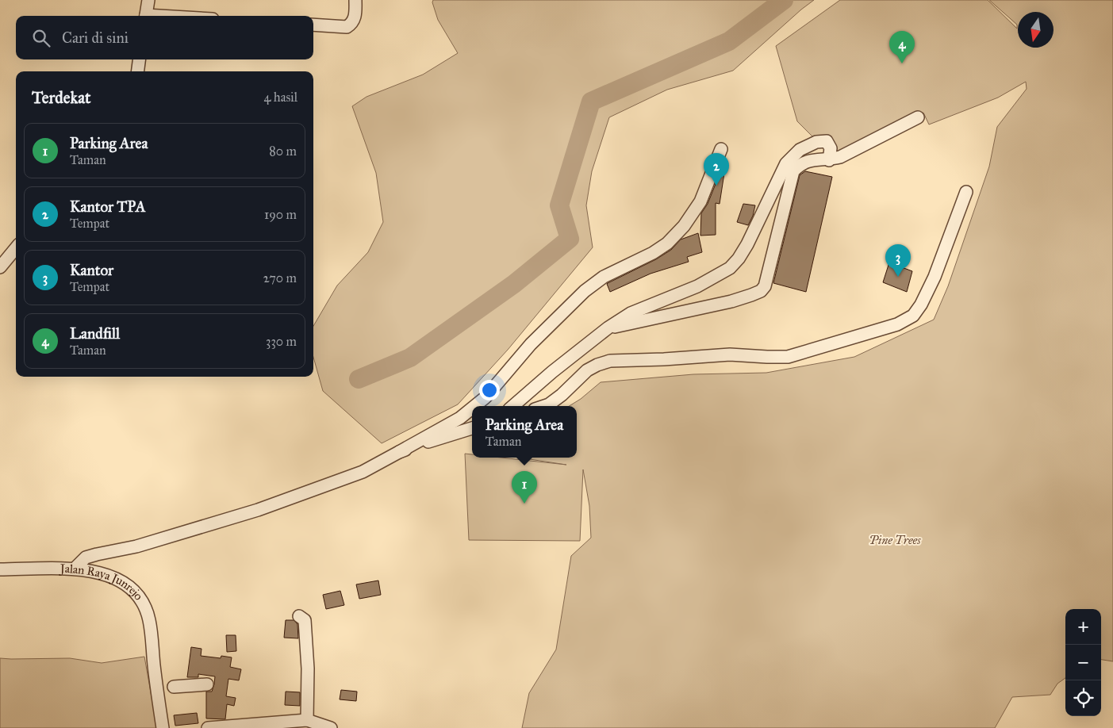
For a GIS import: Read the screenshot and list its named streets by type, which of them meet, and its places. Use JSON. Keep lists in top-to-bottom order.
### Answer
{
  "streets": {
    "street": ["Jalan Raya Junrejo"]
  },
  "parks": ["Pine Trees"],
  "north": "bottom",
  "page": {
    "search": "Cari di sini",
    "pins": [
      "4",
      "2",
      "3",
      "1"
    ],
    "heading": ["Terdekat", "4 hasil"],
    "list": [
      {
        "mark": "1",
        "name": "Parking Area",
        "note": "Taman",
        "value": "80 m"
      },
      {
        "mark": "2",
        "name": "Kantor TPA",
        "note": "Tempat",
        "value": "190 m"
      },
      {
        "mark": "3",
        "name": "Kantor",
        "note": "Tempat",
        "value": "270 m"
      },
      {
        "mark": "4",
        "name": "Landfill",
        "note": "Taman",
        "value": "330 m"
      }
    ],
    "popup": ["Parking Area", "Taman"],
    "map_buttons": ["+", "−"]
  }
}
